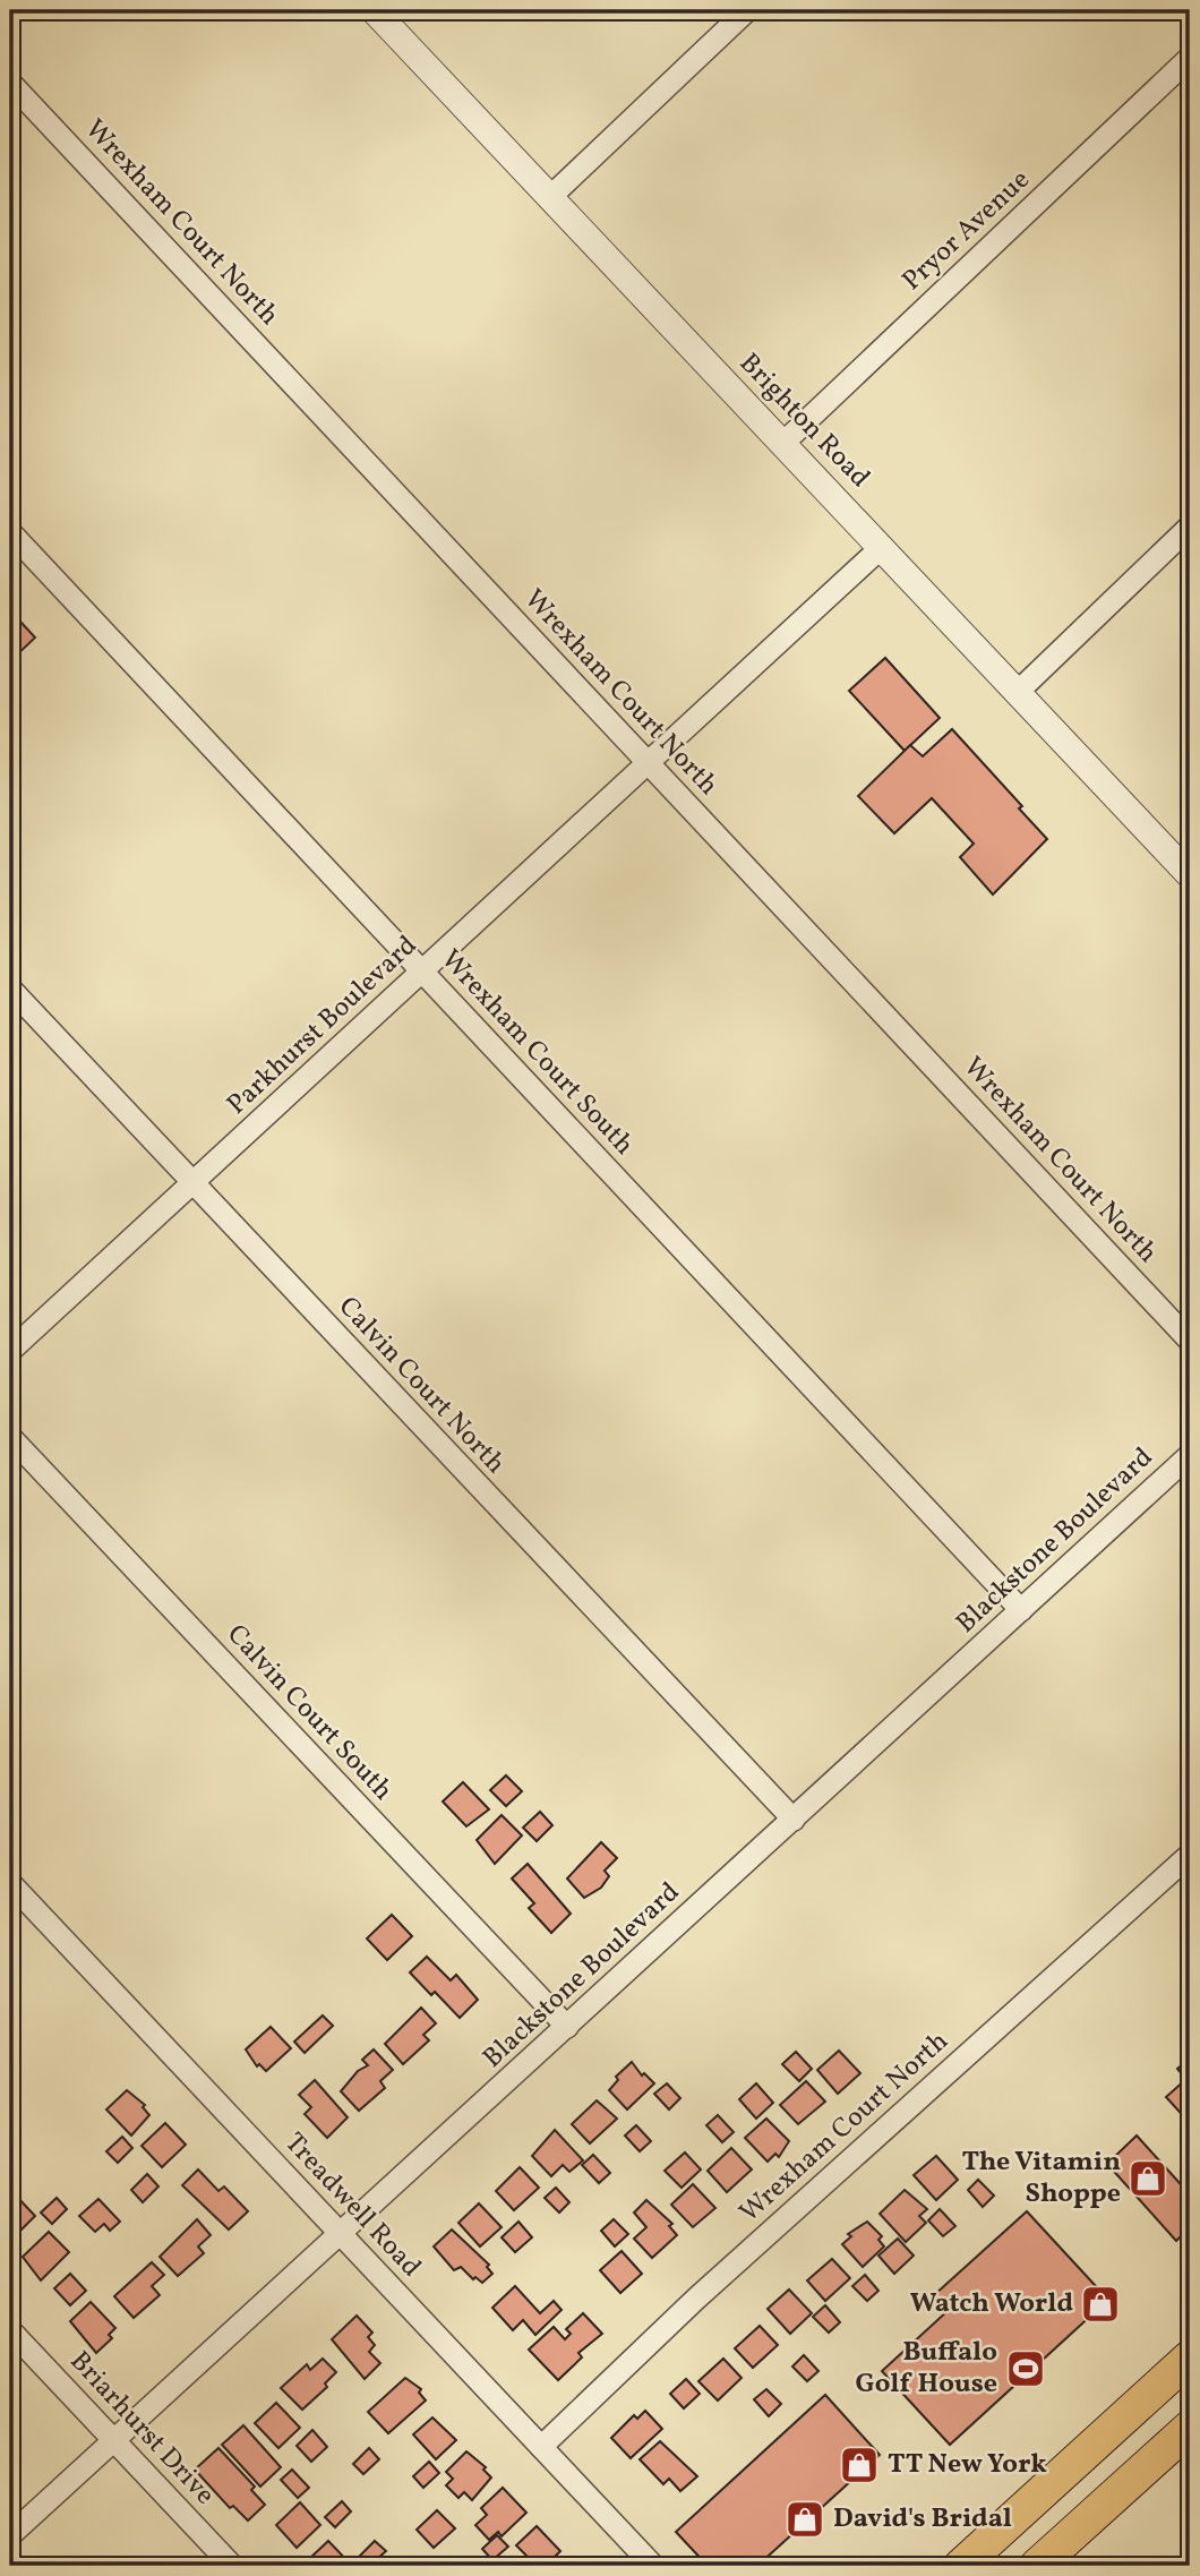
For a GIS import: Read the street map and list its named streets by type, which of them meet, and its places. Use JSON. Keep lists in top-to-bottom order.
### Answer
{
  "streets": {
    "street": [
      "Wrexham Court North",
      "Pryor Avenue",
      "Brighton Road",
      "Parkhurst Boulevard",
      "Wrexham Court South",
      "Calvin Court North",
      "Blackstone Boulevard",
      "Calvin Court South",
      "Treadwell Road",
      "Briarhurst Drive"
    ]
  },
  "crossings": [
    ["Wrexham Court North", "Parkhurst Boulevard"],
    ["Wrexham Court North", "Treadwell Road"],
    ["Pryor Avenue", "Brighton Road"],
    ["Brighton Road", "Parkhurst Boulevard"],
    ["Parkhurst Boulevard", "Wrexham Court South"],
    ["Parkhurst Boulevard", "Calvin Court North"],
    ["Wrexham Court South", "Blackstone Boulevard"],
    ["Calvin Court North", "Blackstone Boulevard"],
    ["Blackstone Boulevard", "Calvin Court South"],
    ["Blackstone Boulevard", "Treadwell Road"],
    ["Blackstone Boulevard", "Briarhurst Drive"]
  ],
  "places": {
    "shop": [
      "The Vitamin Shoppe",
      "Watch World",
      "TT New York",
      "David's Bridal"
    ],
    "sports": ["Buffalo Golf House"]
  }
}
